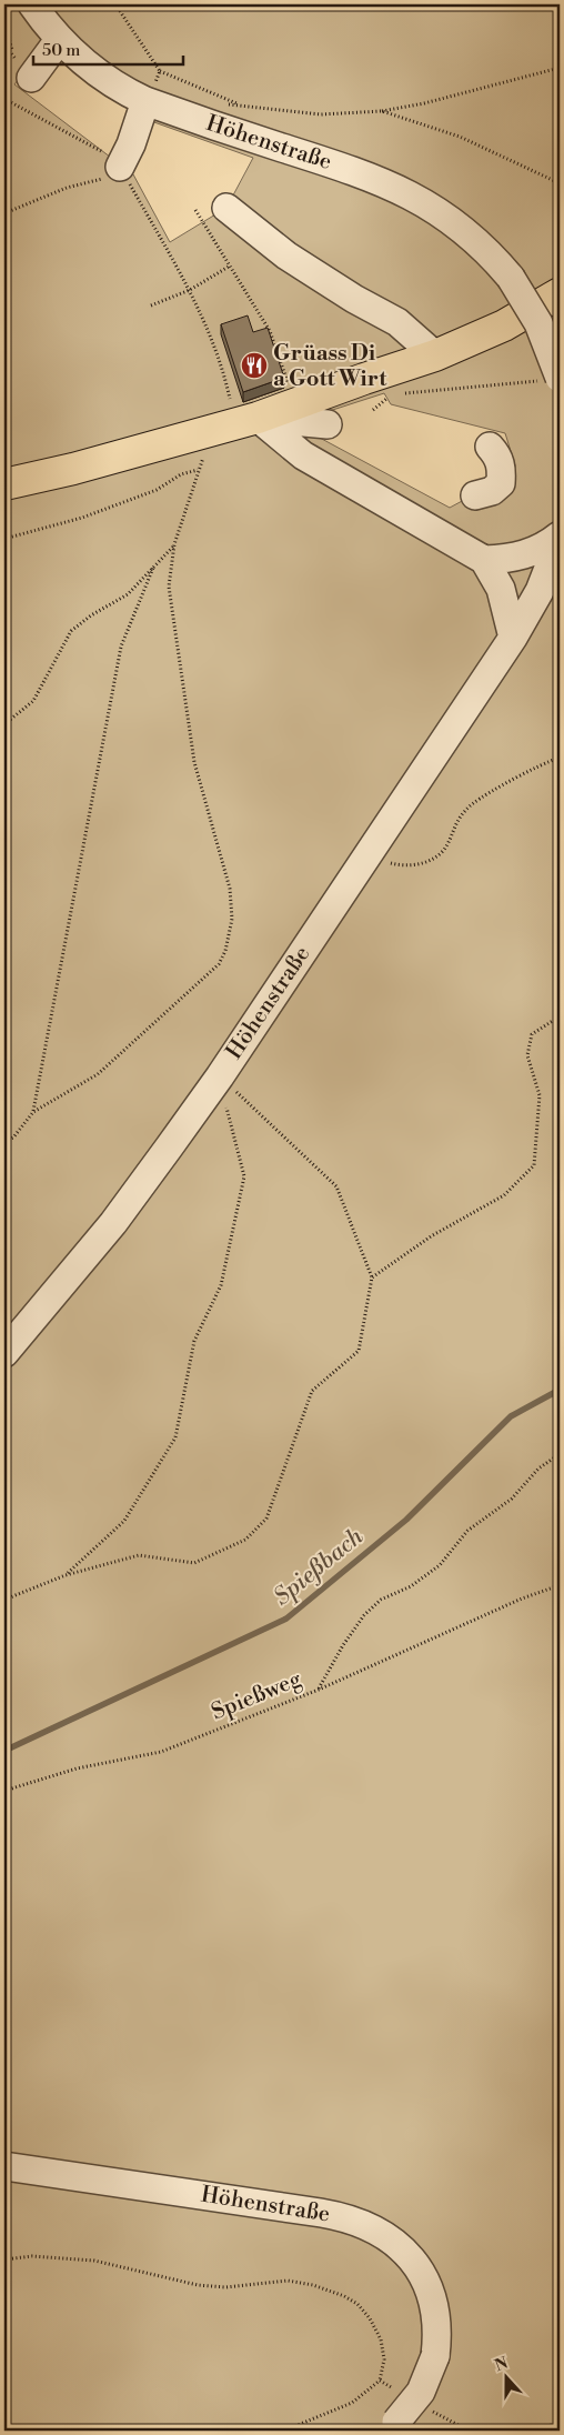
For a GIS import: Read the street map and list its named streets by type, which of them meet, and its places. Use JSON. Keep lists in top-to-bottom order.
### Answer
{
  "streets": {
    "street": ["Höhenstraße"],
    "path": ["Spießweg"]
  },
  "water": ["Spießbach"],
  "places": {
    "restaurant": ["Grüass Di a Gott Wirt"]
  },
  "scale_bar": "50 m",
  "north": "top"
}
